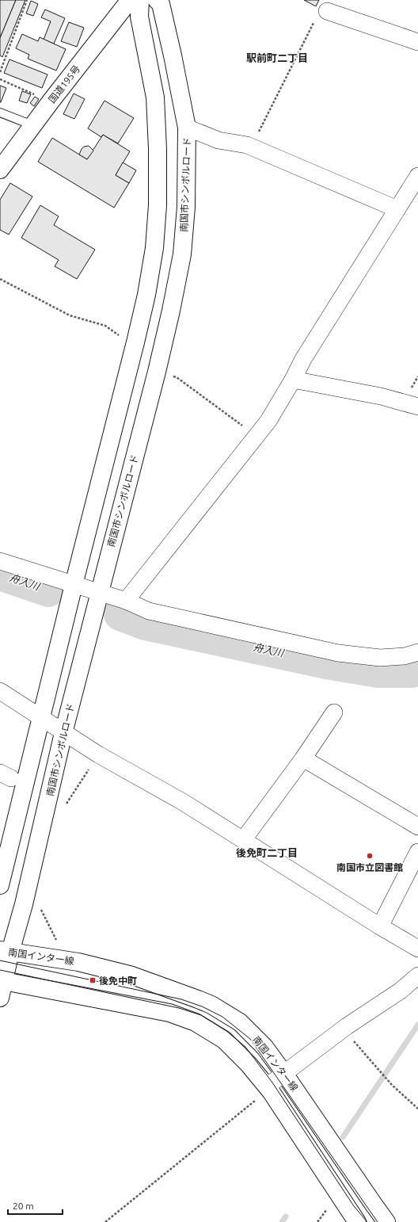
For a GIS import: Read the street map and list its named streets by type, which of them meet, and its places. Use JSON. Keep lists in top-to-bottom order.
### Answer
{
  "streets": {
    "main road": ["国道195号", "南国市シンボルロード", "南国インター線"]
  },
  "crossings": [
    ["南国市シンボルロード", "南国インター線"]
  ],
  "districts": ["駅前町二丁目", "後免町二丁目"],
  "water": ["舟入川"],
  "places": {
    "other": ["南国市立図書館"],
    "transit": ["後免中町"]
  },
  "scale_bar": "20 m"
}
